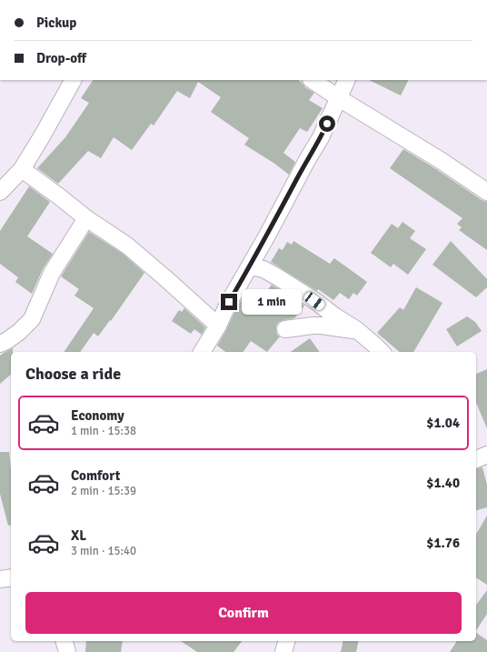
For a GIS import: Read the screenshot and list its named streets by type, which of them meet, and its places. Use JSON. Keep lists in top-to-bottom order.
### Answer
{
  "page": {
    "banner": ["Pickup", "Drop-off"],
    "bubble": "1 min",
    "heading": "Choose a ride",
    "list": [
      {
        "name": "Economy",
        "note": "1 min · 15:38",
        "value": "$1.04"
      },
      {
        "name": "Comfort",
        "note": "2 min · 15:39",
        "value": "$1.40"
      },
      {
        "name": "XL",
        "note": "3 min · 15:40",
        "value": "$1.76"
      }
    ],
    "buttons": "Confirm"
  }
}
